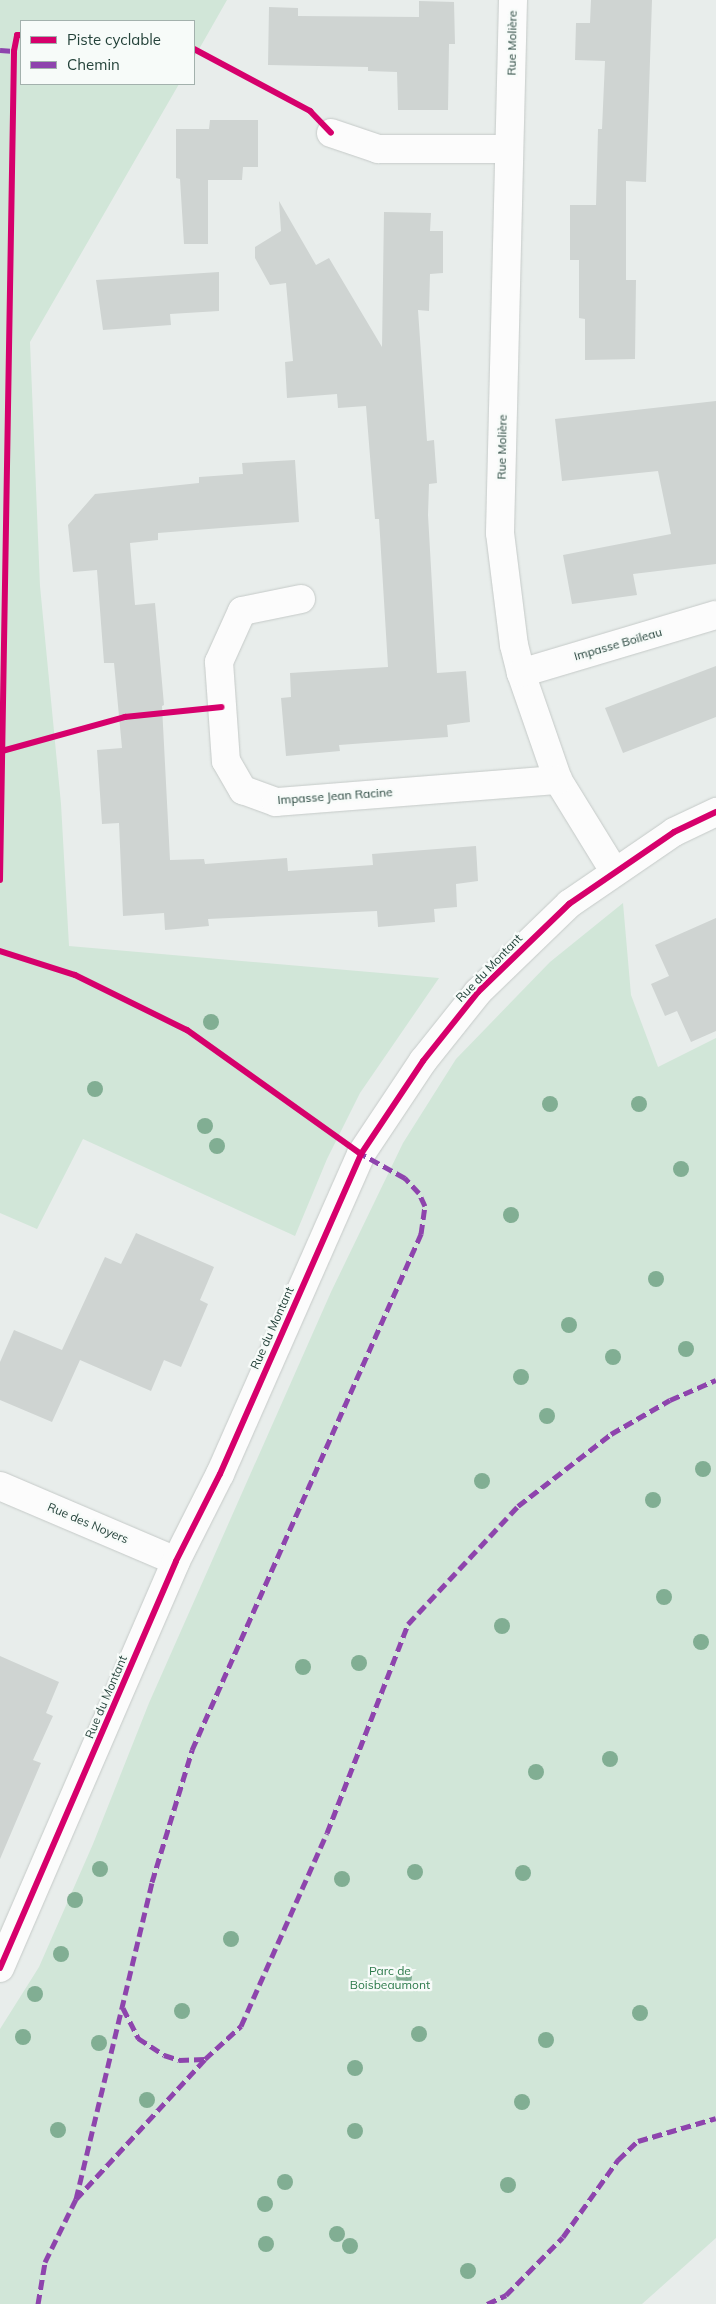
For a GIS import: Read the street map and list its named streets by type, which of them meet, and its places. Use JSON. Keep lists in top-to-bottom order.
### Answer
{
  "streets": {
    "street": [
      "Rue Molière",
      "Impasse Boileau",
      "Impasse Jean Racine",
      "Rue du Montant",
      "Rue des Noyers"
    ]
  },
  "crossings": [
    ["Rue Molière", "Impasse Boileau"],
    ["Rue Molière", "Impasse Jean Racine"],
    ["Rue Molière", "Rue du Montant"],
    ["Rue du Montant", "Rue des Noyers"]
  ],
  "parks": ["Parc de Boisbeaumont"],
  "legend": ["Piste cyclable", "Chemin"]
}
